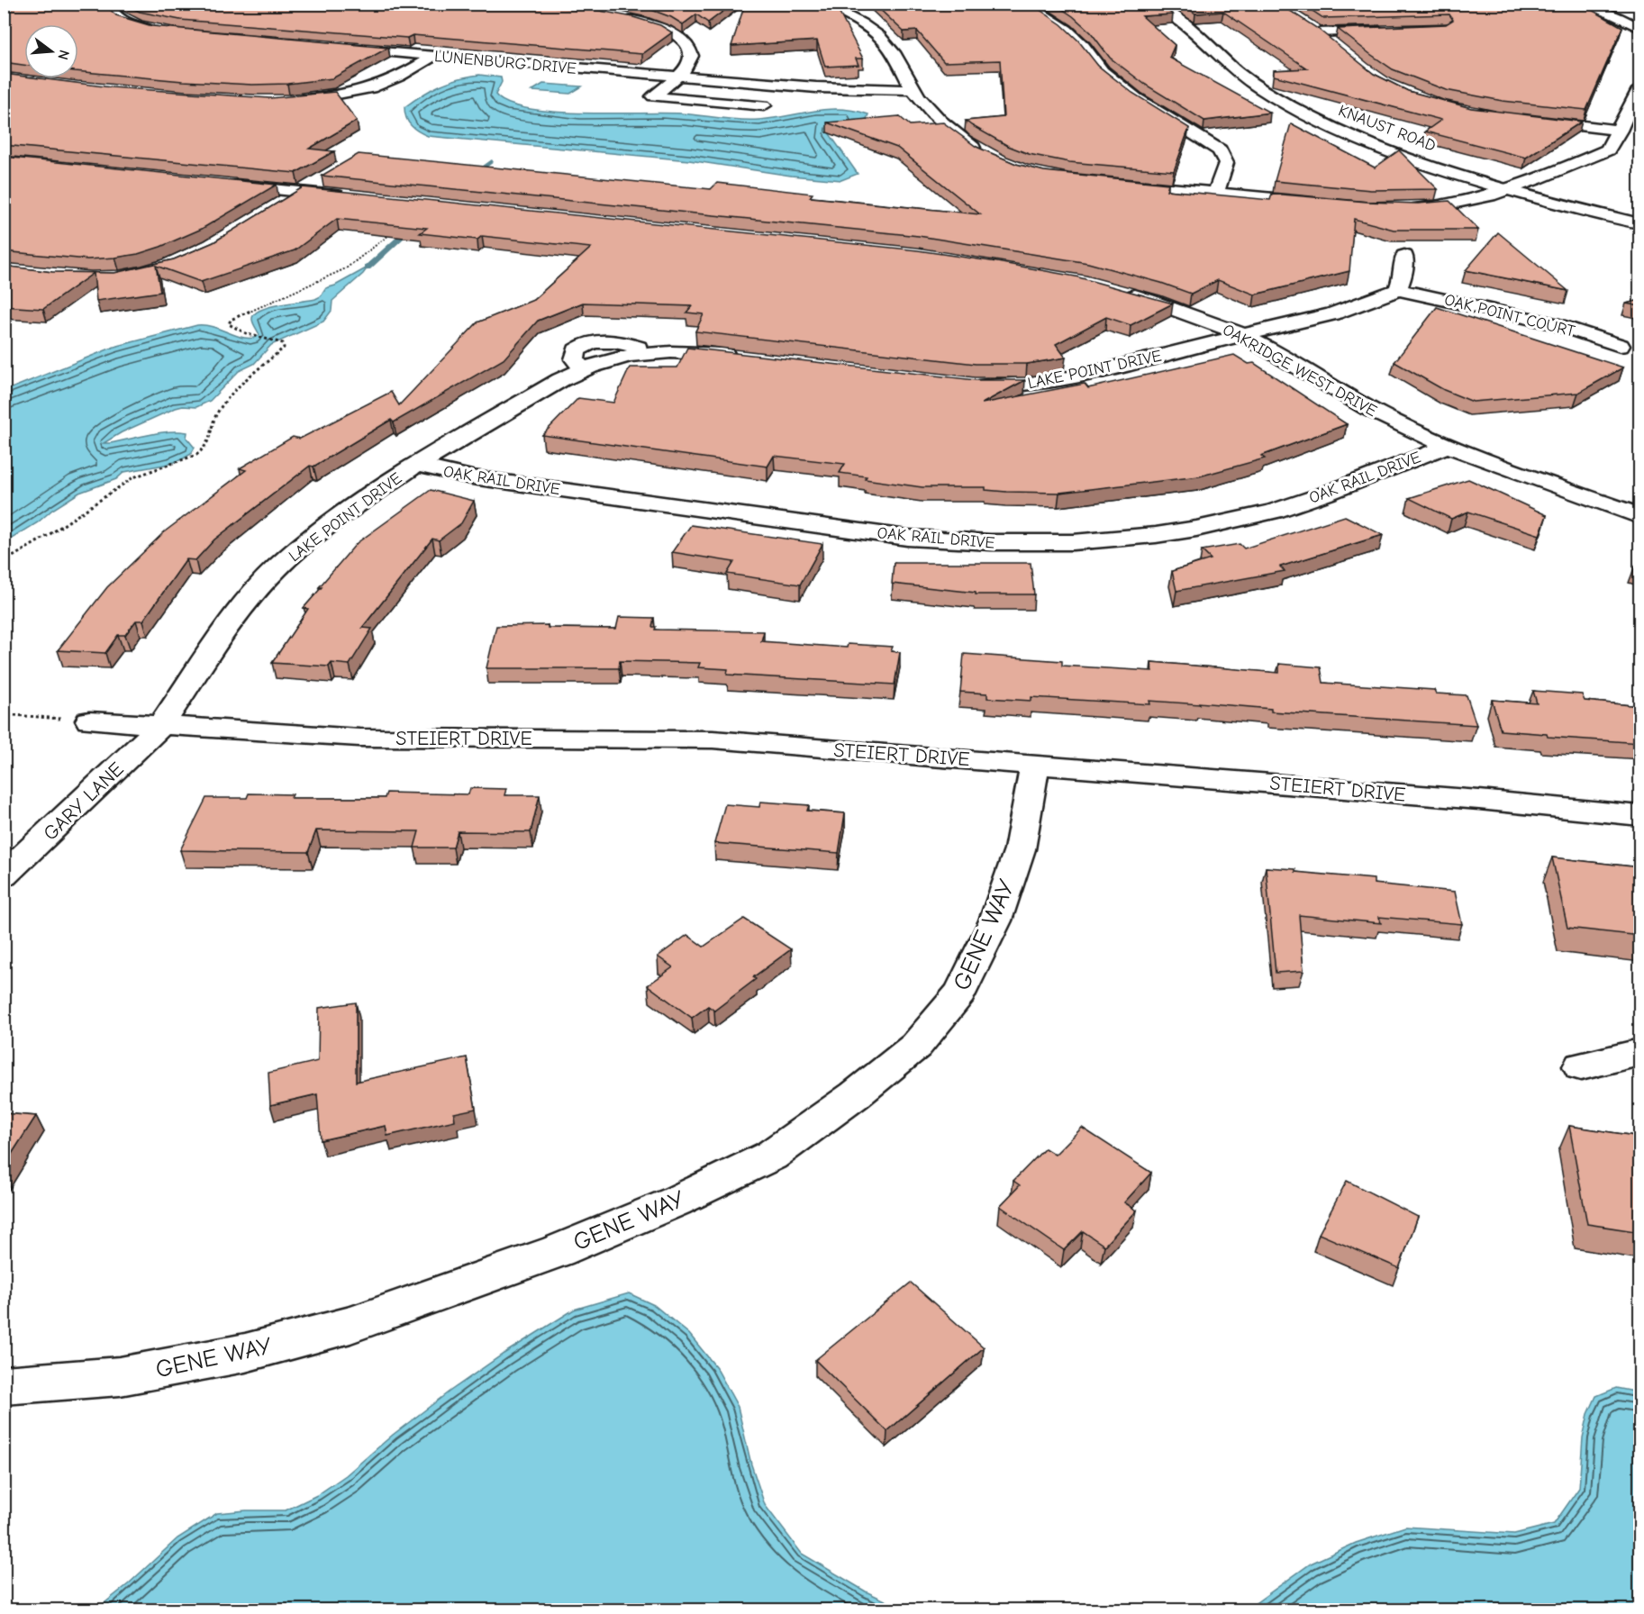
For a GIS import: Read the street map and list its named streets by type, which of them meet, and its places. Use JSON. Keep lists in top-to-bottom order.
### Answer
{
  "streets": {
    "street": [
      "LUNENBURG DRIVE",
      "KNAUST ROAD",
      "OAK POINT COURT",
      "LAKE POINT DRIVE",
      "OAKRIDGE WEST DRIVE",
      "OAK RAIL DRIVE",
      "STEIERT DRIVE",
      "GARY LANE",
      "GENE WAY"
    ]
  },
  "crossings": [
    ["OAK POINT COURT", "LAKE POINT DRIVE"],
    ["LAKE POINT DRIVE", "OAKRIDGE WEST DRIVE"],
    ["LAKE POINT DRIVE", "OAK RAIL DRIVE"],
    ["LAKE POINT DRIVE", "STEIERT DRIVE"],
    ["LAKE POINT DRIVE", "GARY LANE"],
    ["OAKRIDGE WEST DRIVE", "OAK RAIL DRIVE"],
    ["STEIERT DRIVE", "GARY LANE"],
    ["STEIERT DRIVE", "GENE WAY"]
  ],
  "north": "right"
}
